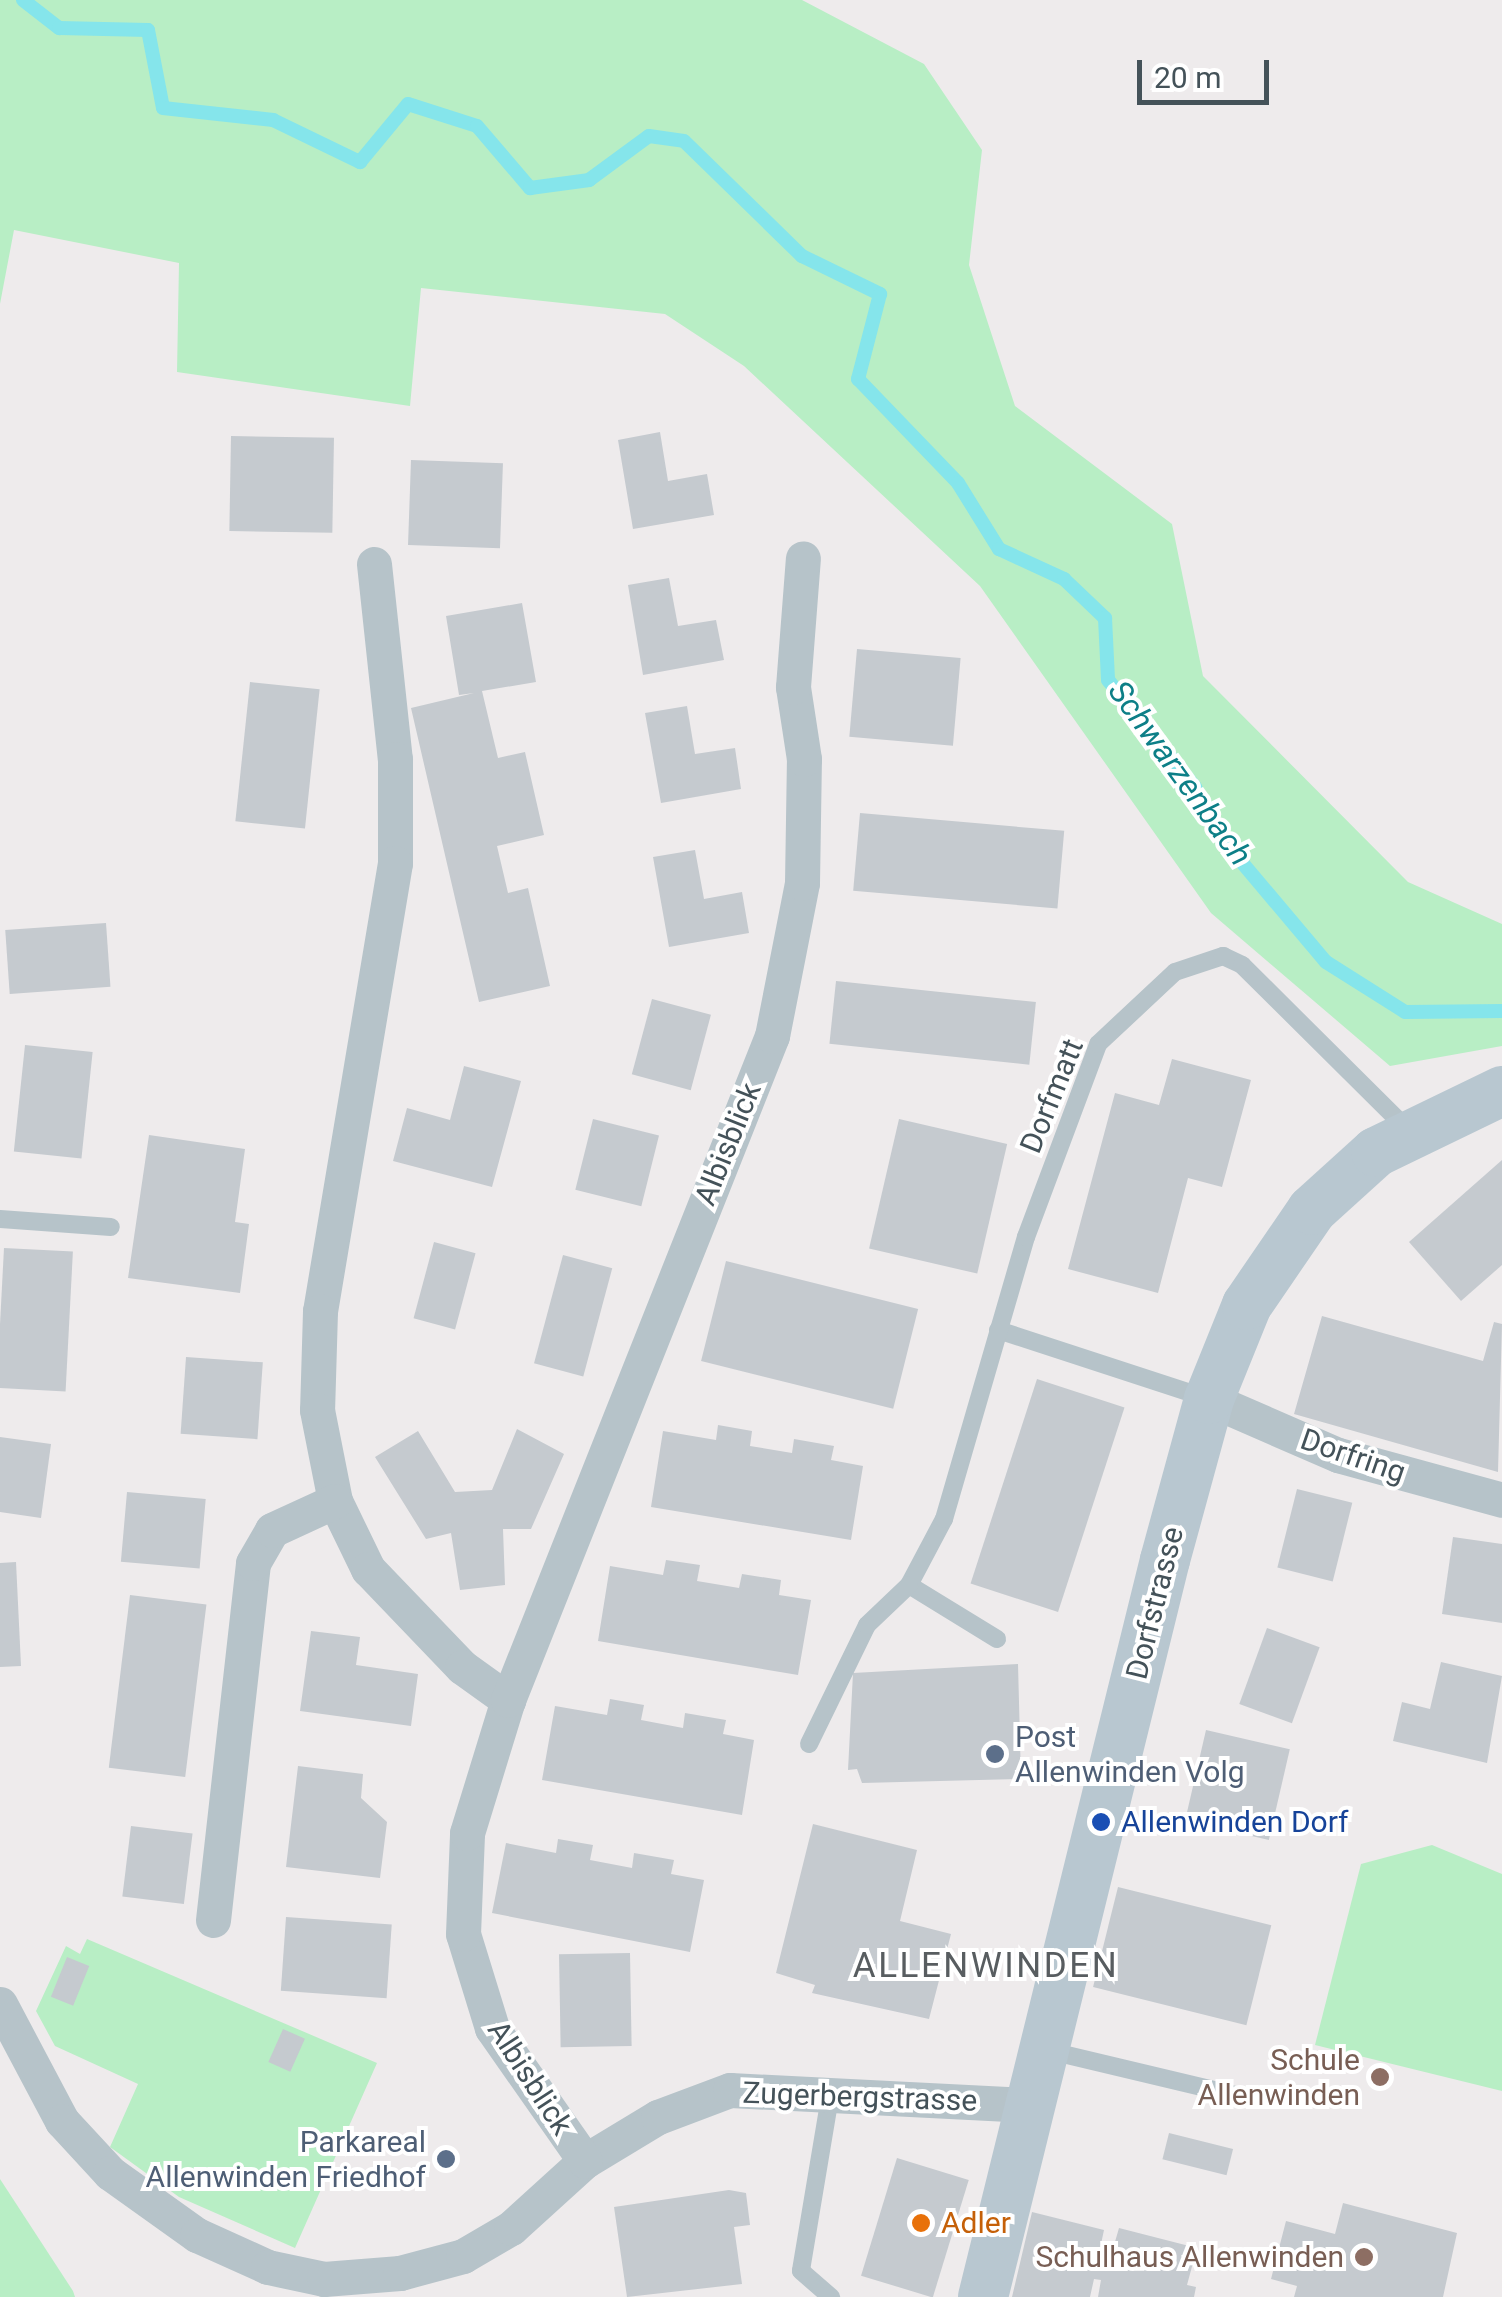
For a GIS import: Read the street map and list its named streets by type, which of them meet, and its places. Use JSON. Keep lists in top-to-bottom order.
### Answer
{
  "streets": {
    "street": [
      "Albisblick",
      "Dorfring",
      "Dorfstrasse",
      "Zugerbergstrasse"
    ],
    "lane": ["Dorfmatt"]
  },
  "crossings": [
    ["Dorfmatt", "Dorfstrasse"],
    ["Albisblick", "Zugerbergstrasse"],
    ["Dorfring", "Dorfstrasse"],
    ["Dorfstrasse", "Zugerbergstrasse"]
  ],
  "districts": ["ALLENWINDEN"],
  "water": ["Schwarzenbach"],
  "places": [
    "Post Allenwinden Volg",
    "Allenwinden Dorf",
    "Schule Allenwinden",
    "Parkareal Allenwinden Friedhof",
    "Adler",
    "Schulhaus Allenwinden"
  ],
  "scale_bar": "20 m"
}
